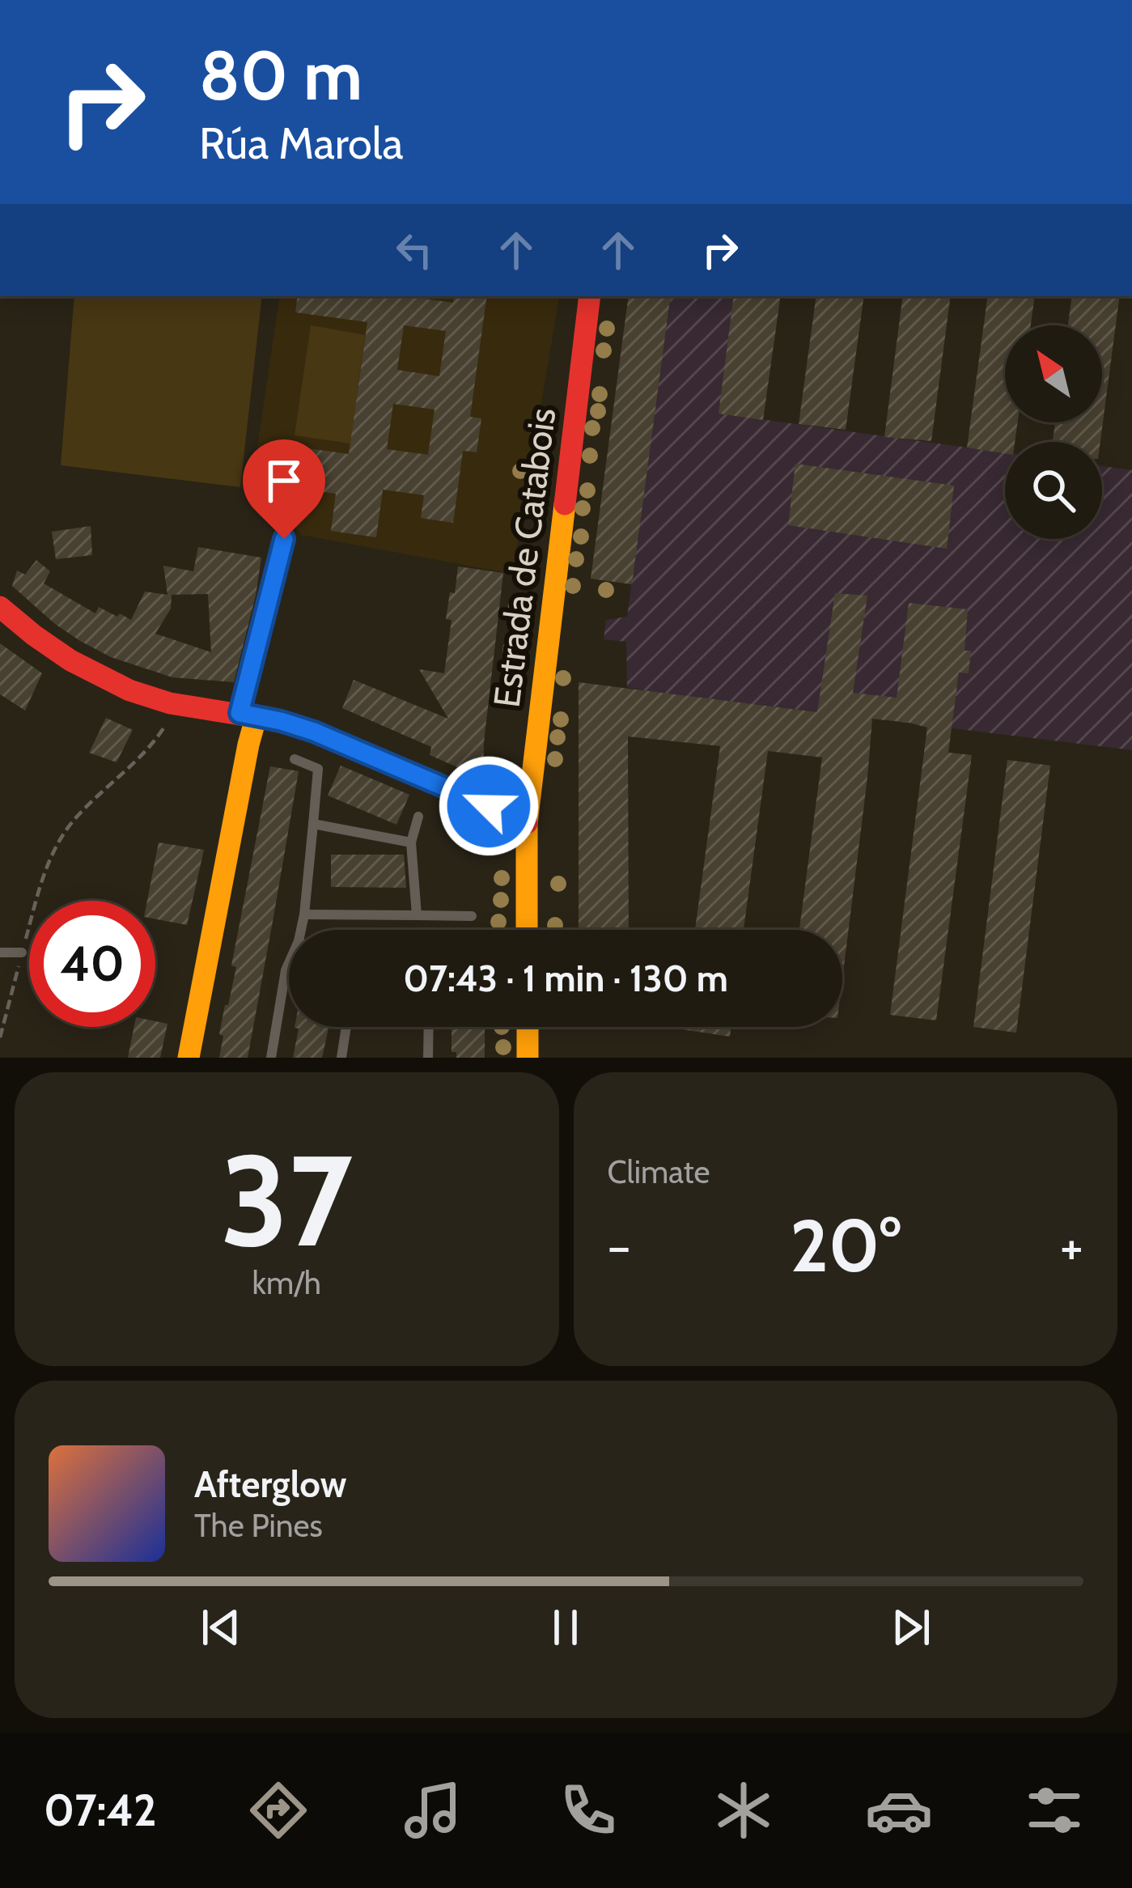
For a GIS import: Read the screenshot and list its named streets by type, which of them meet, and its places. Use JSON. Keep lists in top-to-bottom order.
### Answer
{
  "streets": {
    "street": ["Estrada de Catabois"]
  },
  "north": "top left",
  "page": {
    "turn": ["80 m", "Rúa Marola"],
    "limit": "40",
    "trip": "07:43 · 1 min · 130 m",
    "tile": [
      ["37", "km/h"],
      "Climate"
    ],
    "heat": ["−", "20°", "+"],
    "song": ["Afterglow", "The Pines"],
    "tabs": "07:42"
  }
}
